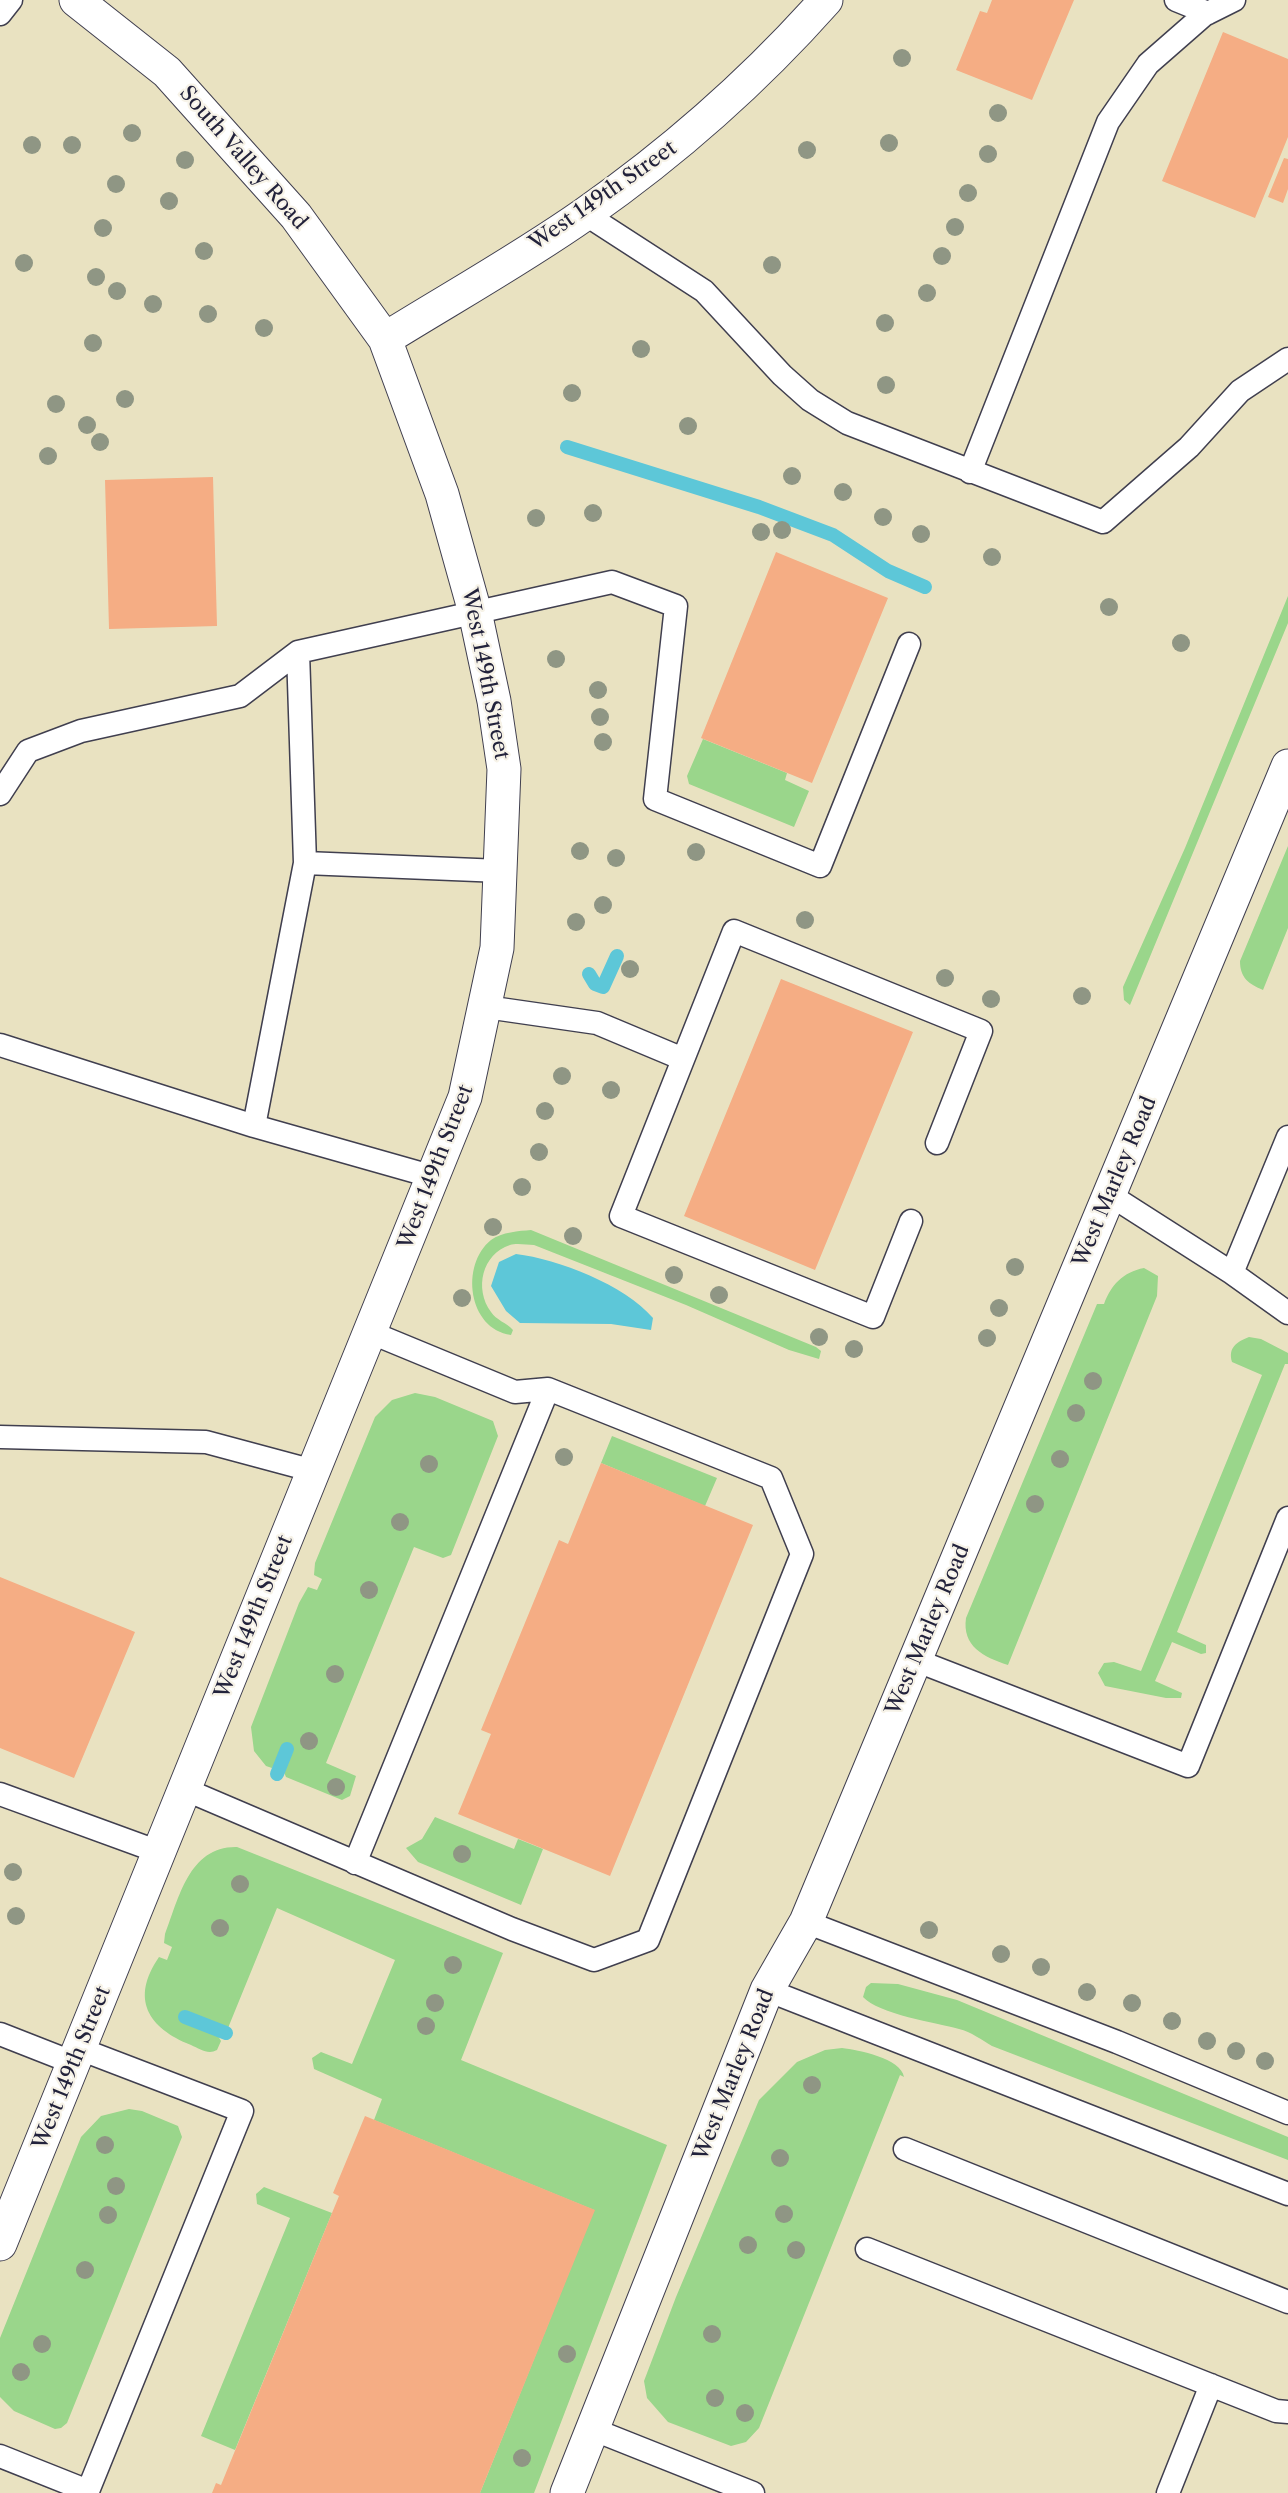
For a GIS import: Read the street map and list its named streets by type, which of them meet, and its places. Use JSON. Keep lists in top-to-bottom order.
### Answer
{
  "streets": {
    "street": ["South Valley Road", "West 149th Street", "West Marley Road"]
  },
  "crossings": [
    ["South Valley Road", "West 149th Street"]
  ]
}
